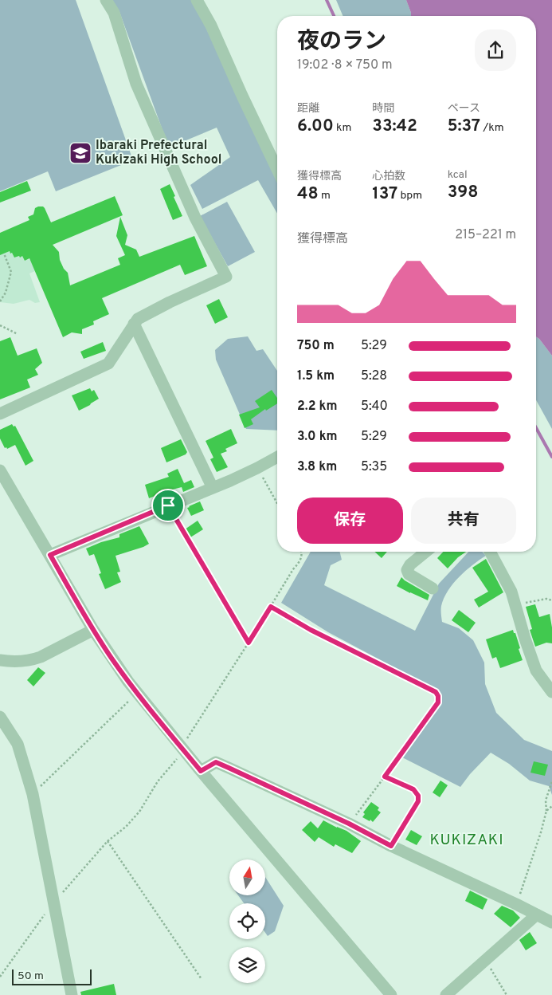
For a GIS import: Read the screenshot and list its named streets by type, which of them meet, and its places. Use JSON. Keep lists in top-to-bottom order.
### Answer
{
  "districts": ["KUKIZAKI"],
  "places": {
    "school or university": ["Ibaraki Prefectural Kukizaki High School"]
  },
  "scale_bar": "50 m",
  "north": "top",
  "page": {
    "heading": ["夜のラン", "19:02 · 8 × 750 m"],
    "stats": [
      ["距離", "6.00 km"],
      ["時間", "33:42"],
      ["ペース", "5:37 /km"],
      ["獲得標高", "48 m"],
      ["心拍数", "137 bpm"],
      ["kcal", "398"]
    ],
    "chart": ["獲得標高", "215–221 m"],
    "list": [
      {
        "name": "750 m",
        "note": "5:29"
      },
      {
        "name": "1.5 km",
        "note": "5:28"
      },
      {
        "name": "2.2 km",
        "note": "5:40"
      },
      {
        "name": "3.0 km",
        "note": "5:29"
      },
      {
        "name": "3.8 km",
        "note": "5:35"
      }
    ],
    "buttons": ["保存", "共有"],
    "scale": "50 m"
  }
}
